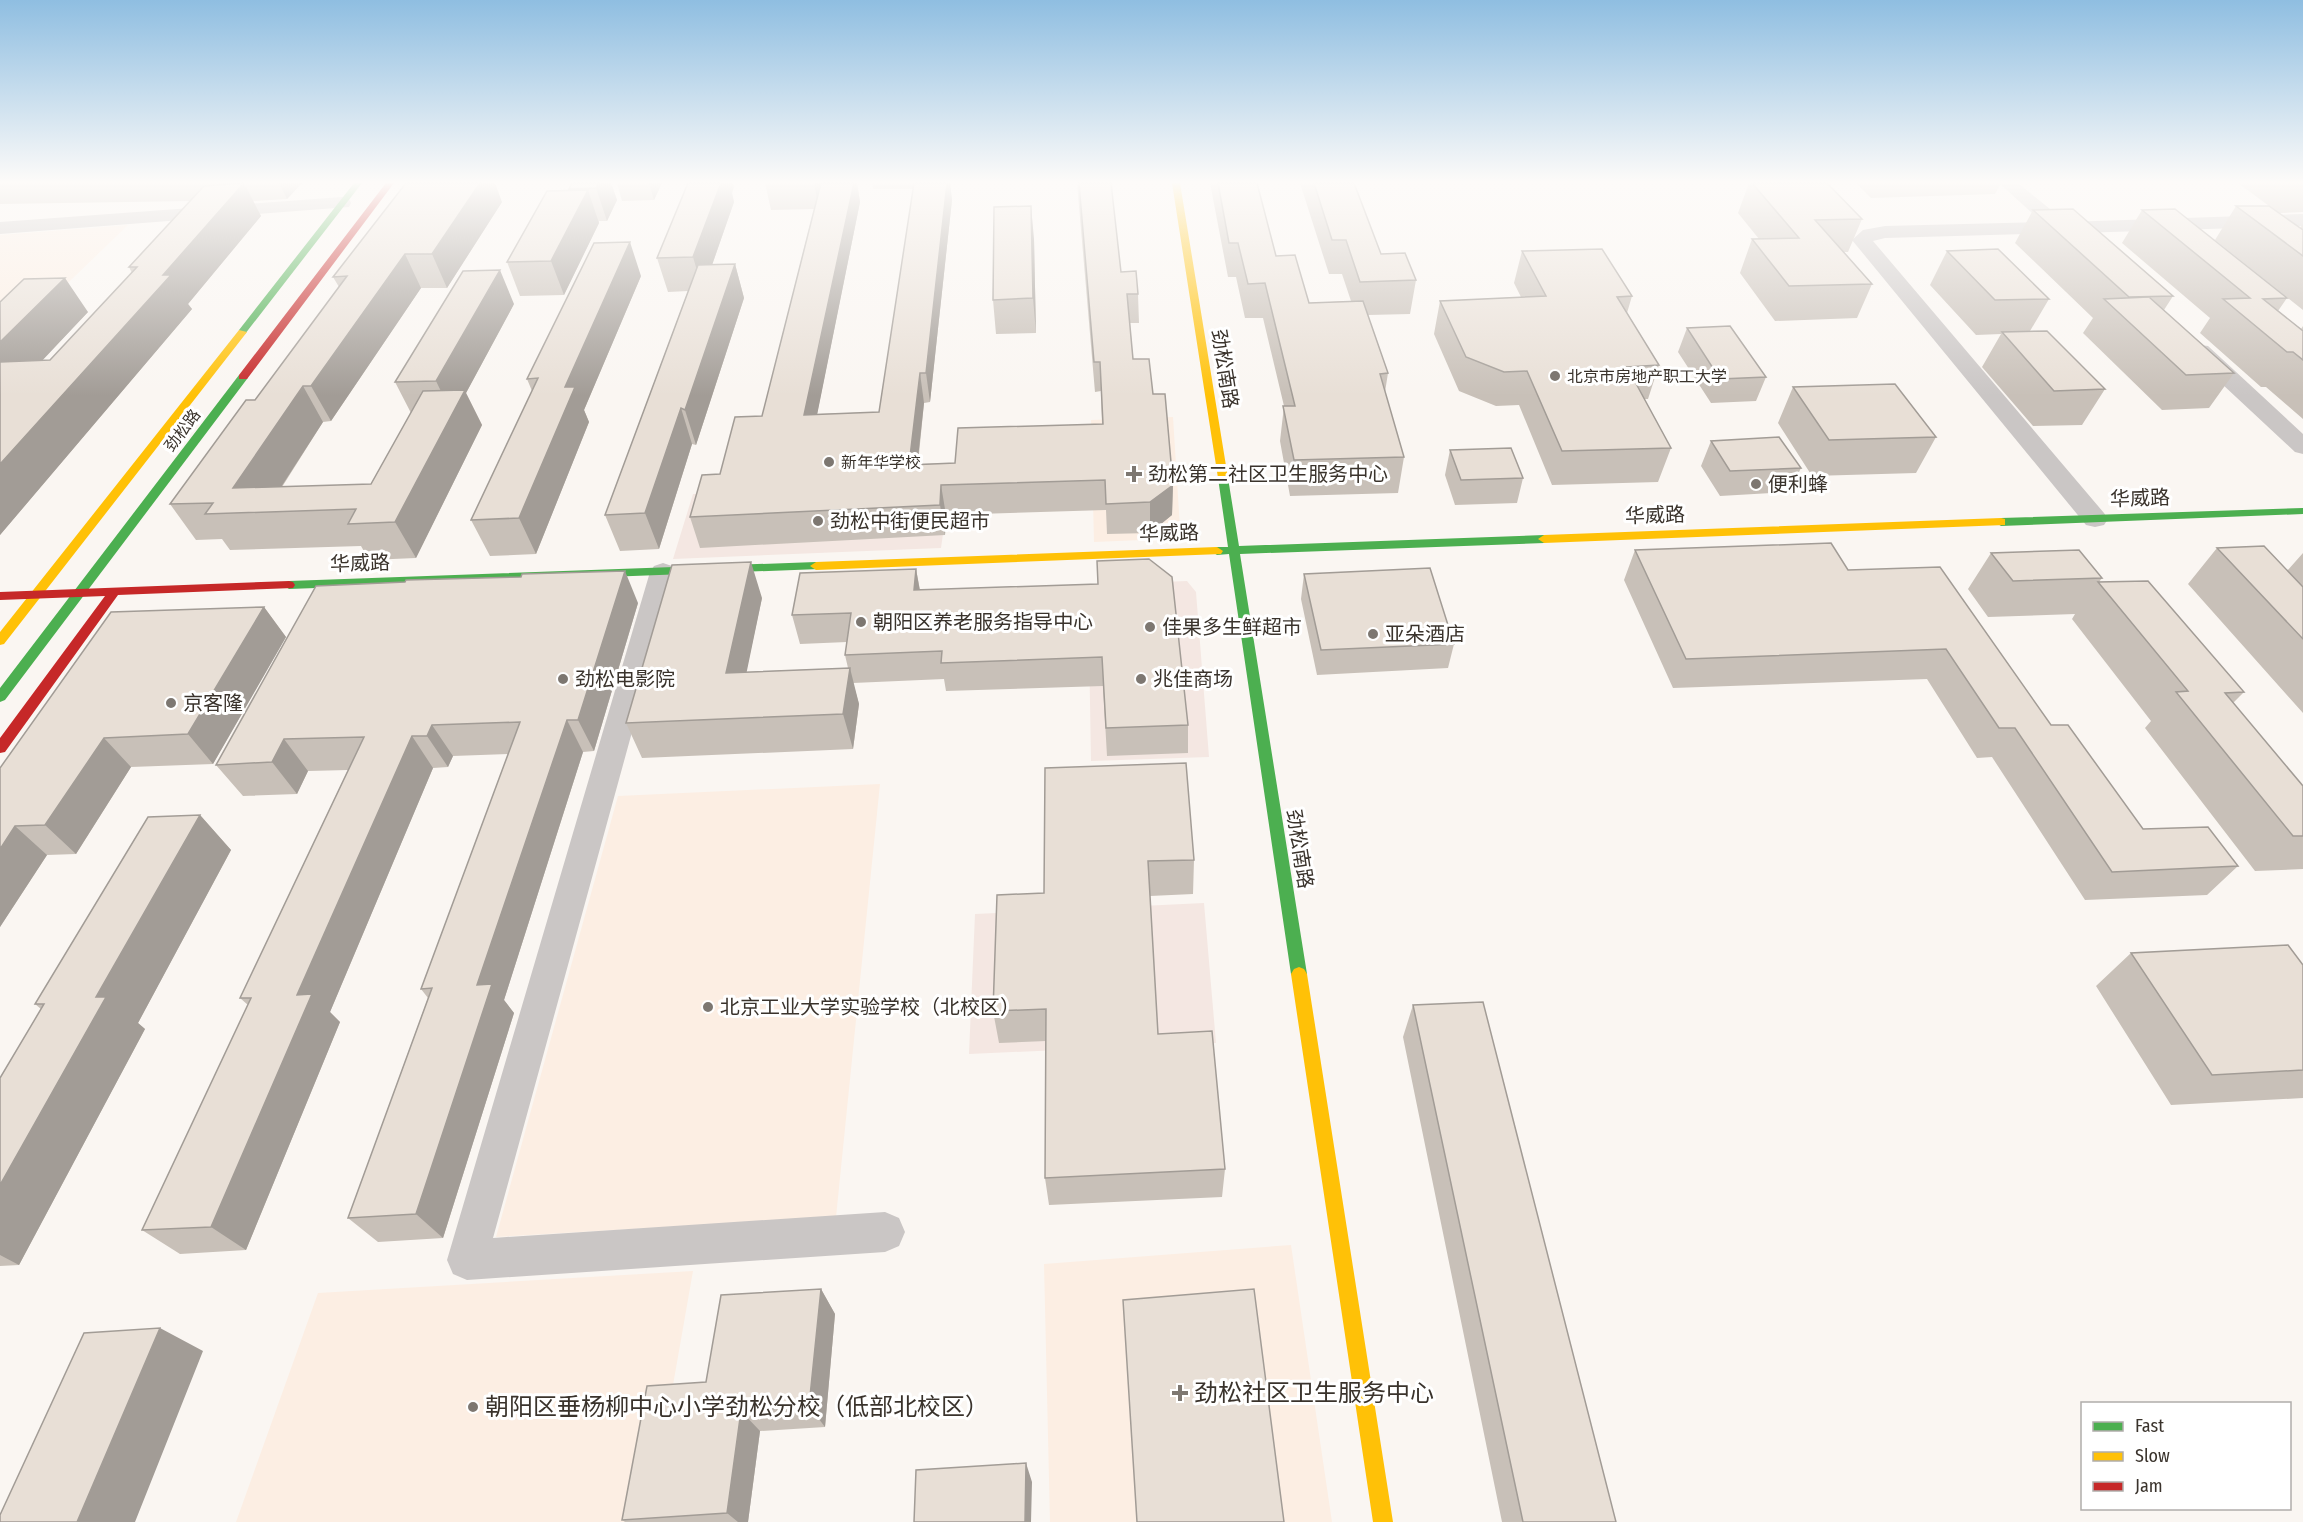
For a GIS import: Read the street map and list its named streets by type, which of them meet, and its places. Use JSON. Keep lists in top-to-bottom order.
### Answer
{
  "streets": {
    "street": ["劲松南路", "劲松路", "华威路"]
  },
  "crossings": [
    ["劲松南路", "华威路"],
    ["劲松路", "华威路"]
  ],
  "places": {
    "other": [
      "北京市房地产职工大学",
      "新年华学校",
      "便利蜂",
      "劲松中街便民超市",
      "朝阳区养老服务指导中心",
      "佳果多生鲜超市",
      "亚朵酒店",
      "劲松电影院",
      "兆佳商场",
      "京客隆",
      "北京工业大学实验学校（北校区）",
      "朝阳区垂杨柳中心小学劲松分校（低部北校区）"
    ],
    "health": ["劲松第二社区卫生服务中心", "劲松社区卫生服务中心"]
  },
  "legend": ["Fast", "Slow", "Jam"]
}
